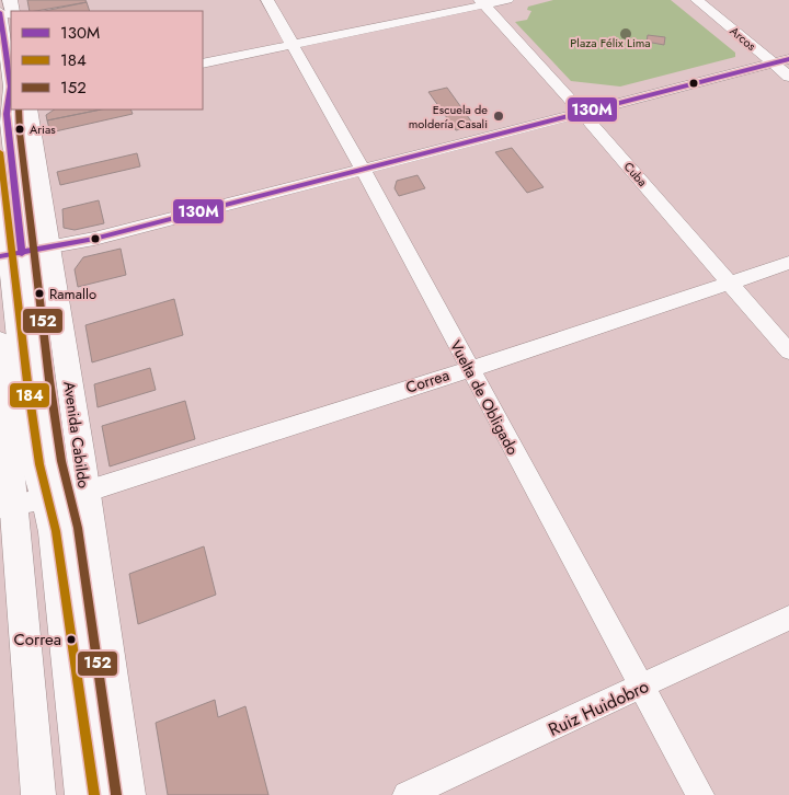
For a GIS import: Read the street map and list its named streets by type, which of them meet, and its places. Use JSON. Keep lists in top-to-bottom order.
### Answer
{
  "streets": {
    "main road": ["Avenida Cabildo"],
    "street": [
      "Arcos",
      "Cuba",
      "Correa",
      "Vuelta de Obligado",
      "Ruiz Huidobro"
    ]
  },
  "crossings": [
    ["Cuba", "Correa"],
    ["Correa", "Vuelta de Obligado"],
    ["Correa", "Avenida Cabildo"],
    ["Vuelta de Obligado", "Ruiz Huidobro"]
  ],
  "parks": ["Plaza Félix Lima"],
  "places": [
    "Escuela de moldería Casali",
    "Arias",
    "Ramallo",
    "Correa"
  ],
  "lines": ["transit line 130M", "transit line 152", "transit line 184"],
  "legend": ["130M", "184", "152"]
}
